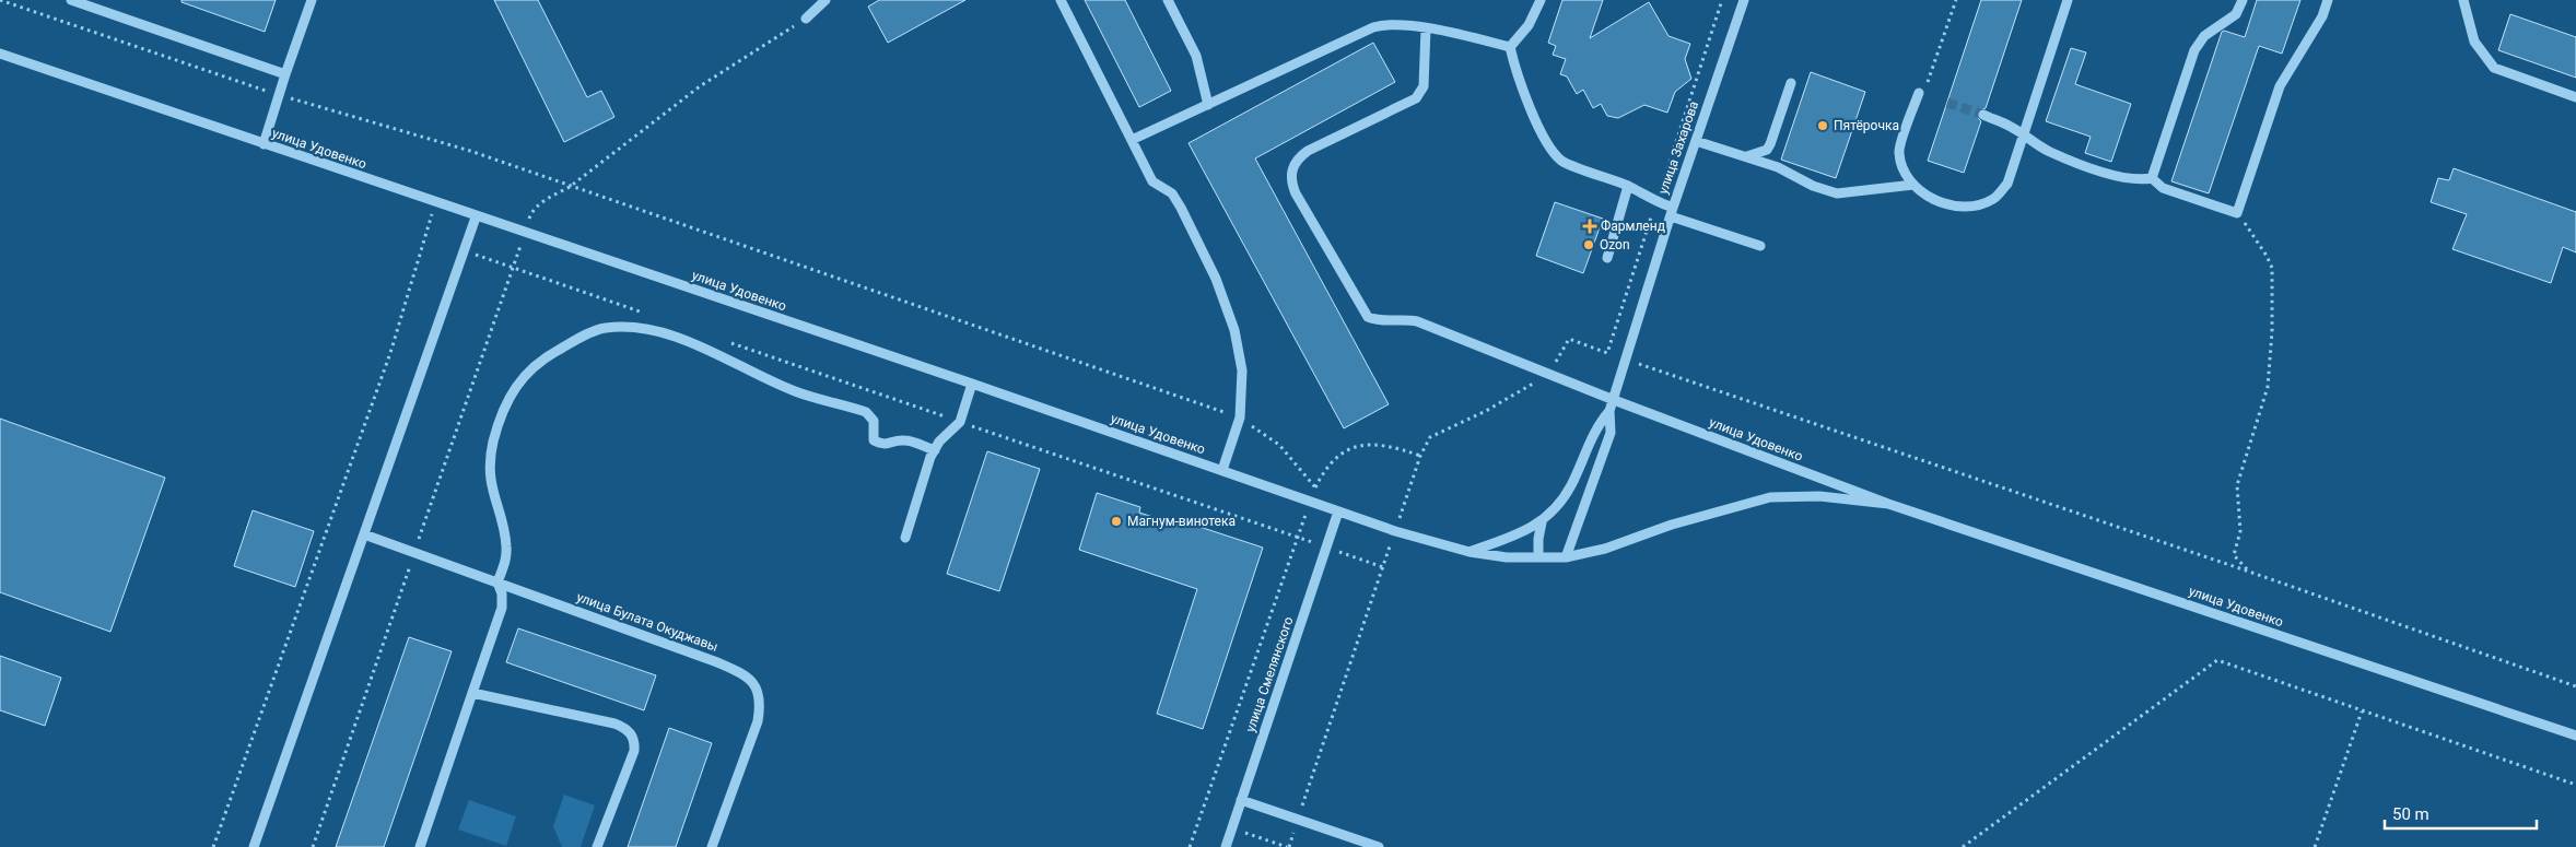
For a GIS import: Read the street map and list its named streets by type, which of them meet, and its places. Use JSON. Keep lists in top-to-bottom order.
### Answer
{
  "streets": {
    "street": [
      "улица Захарова",
      "улица Удовенко",
      "улица Булата Окуджавы",
      "улица Смелянского"
    ]
  },
  "crossings": [
    ["улица Захарова", "улица Удовенко"],
    ["улица Удовенко", "улица Смелянского"]
  ],
  "places": {
    "other": ["Пятёрочка", "Ozon", "Магнум-винотека"],
    "health": ["Фармленд"]
  },
  "scale_bar": "50 m"
}
